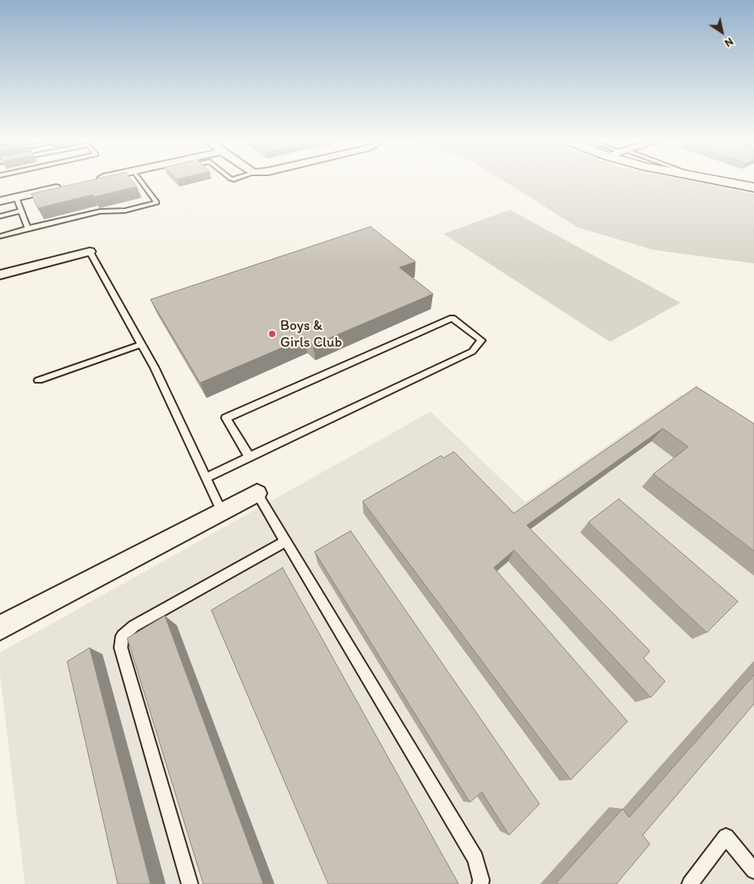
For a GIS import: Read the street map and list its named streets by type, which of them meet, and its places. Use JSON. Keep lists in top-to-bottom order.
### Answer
{
  "places": ["Boys & Girls Club"],
  "north": "bottom right"
}
